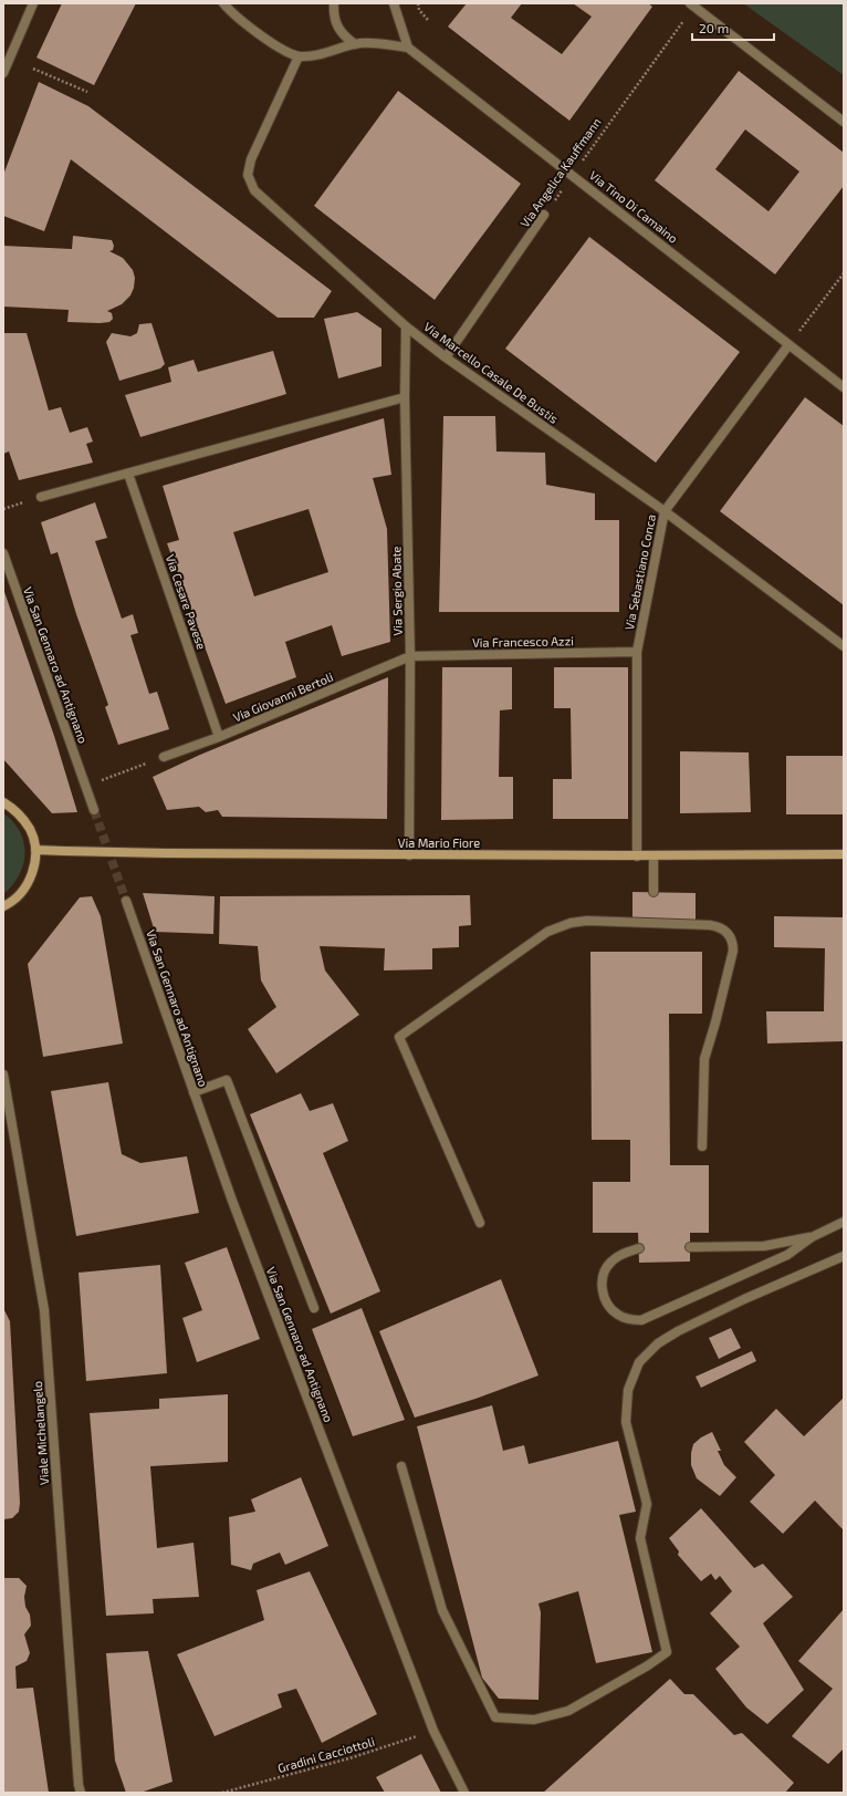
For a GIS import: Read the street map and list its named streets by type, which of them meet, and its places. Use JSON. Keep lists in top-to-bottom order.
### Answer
{
  "streets": {
    "street": [
      "Via Angelica Kauffmann",
      "Via Tino Di Camaino",
      "Via Marcello Casale De Bustis",
      "Via Sebastiano Conca",
      "Via Sergio Abate",
      "Via Cesare Pavese",
      "Via Francesco Azzi",
      "Via San Gennaro ad Antignano",
      "Via Giovanni Bertoli",
      "Via Mario Fiore",
      "Viale Michelangelo"
    ],
    "path": ["Gradini Cacciottoli"]
  },
  "crossings": [
    ["Via Angelica Kauffmann", "Via Tino Di Camaino"],
    ["Via Angelica Kauffmann", "Via Marcello Casale De Bustis"],
    ["Via Tino Di Camaino", "Via Sebastiano Conca"],
    ["Via Marcello Casale De Bustis", "Via Sebastiano Conca"],
    ["Via Marcello Casale De Bustis", "Via Sergio Abate"],
    ["Via Sebastiano Conca", "Via Francesco Azzi"],
    ["Via Sebastiano Conca", "Via Mario Fiore"],
    ["Via Sergio Abate", "Via Francesco Azzi"],
    ["Via Sergio Abate", "Via Giovanni Bertoli"],
    ["Via Sergio Abate", "Via Mario Fiore"],
    ["Via Cesare Pavese", "Via Giovanni Bertoli"],
    ["Via Francesco Azzi", "Via Giovanni Bertoli"],
    ["Via San Gennaro ad Antignano", "Gradini Cacciottoli"]
  ],
  "scale_bar": "20 m"
}
